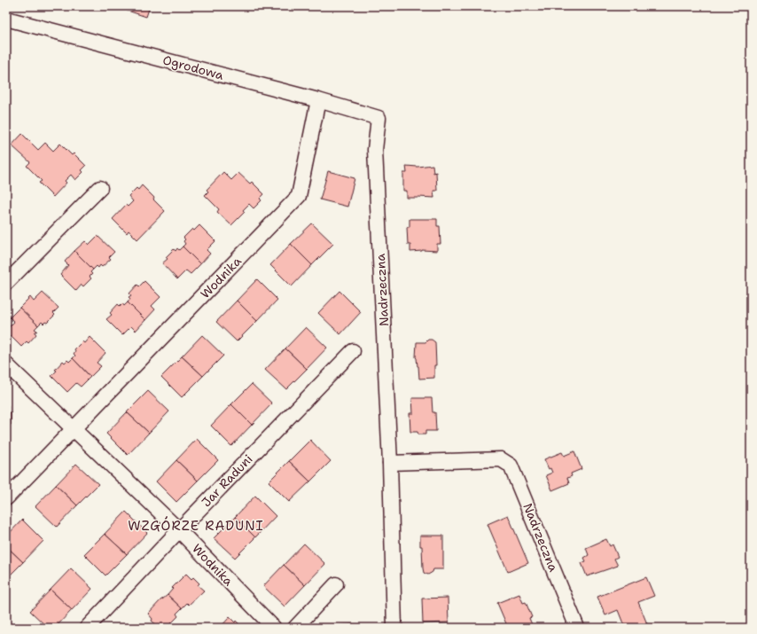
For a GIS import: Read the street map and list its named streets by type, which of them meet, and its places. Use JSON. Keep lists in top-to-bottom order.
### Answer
{
  "streets": {
    "street": [
      "Ogrodowa",
      "Wodnika",
      "Nadrzeczna",
      "Jar Raduni"
    ]
  },
  "crossings": [
    ["Ogrodowa", "Wodnika"],
    ["Ogrodowa", "Nadrzeczna"],
    ["Wodnika", "Jar Raduni"]
  ],
  "districts": ["WZGÓRZE RADUNI"]
}
